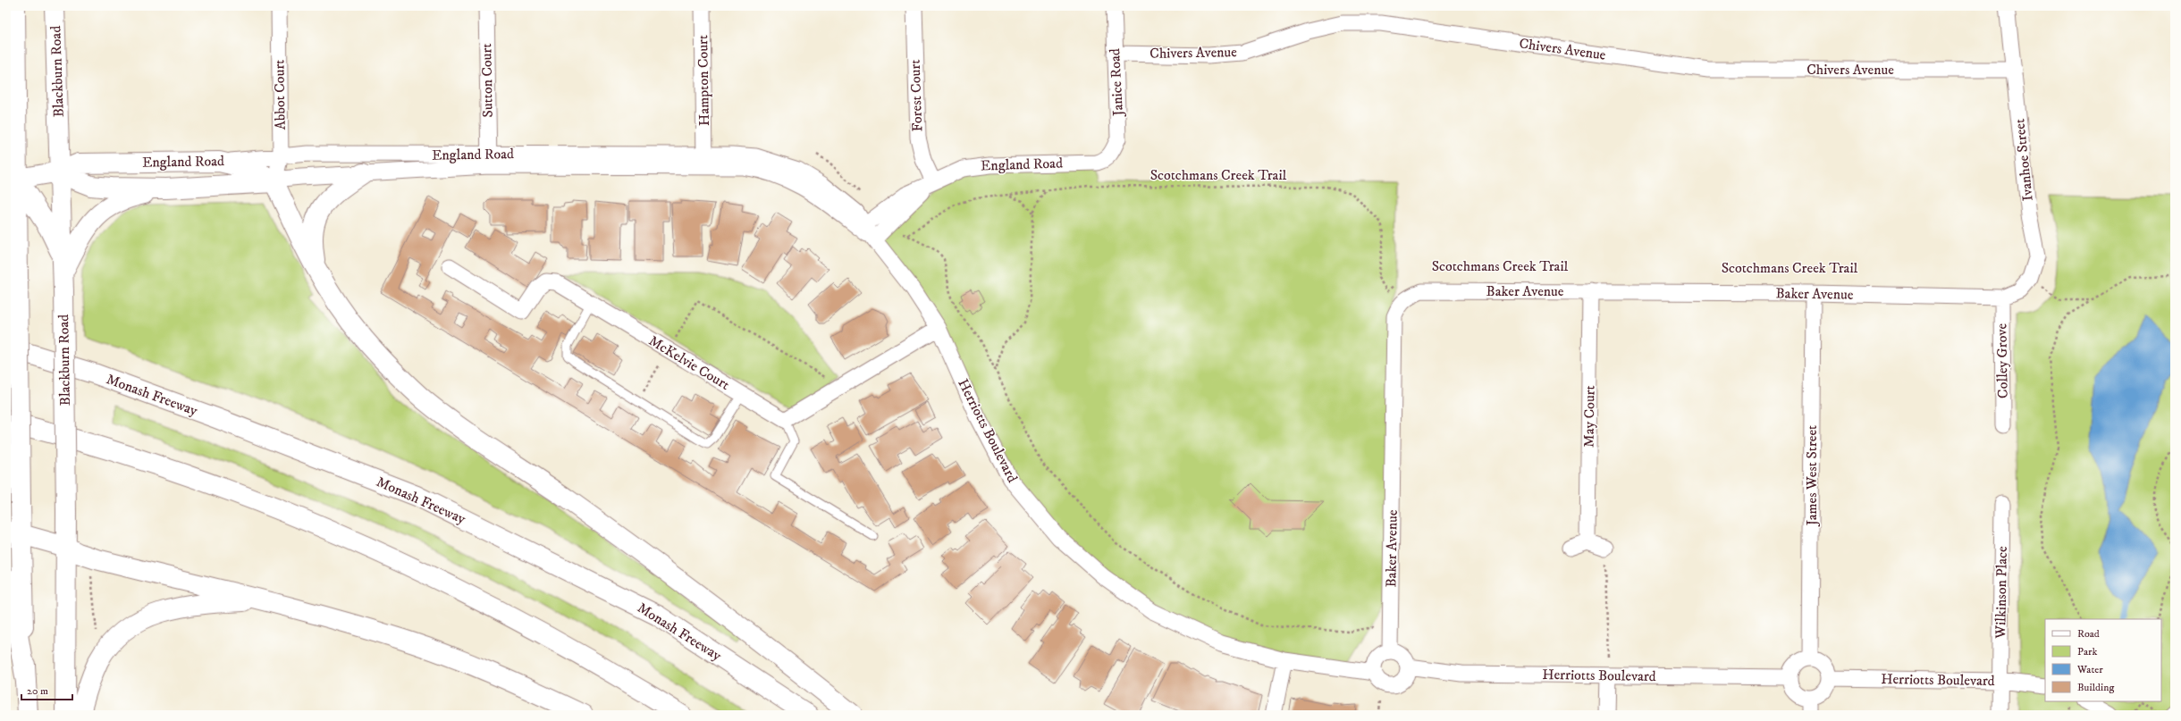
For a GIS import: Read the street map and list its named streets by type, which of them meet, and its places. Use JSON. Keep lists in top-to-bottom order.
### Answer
{
  "streets": {
    "main road": ["Blackburn Road", "England Road", "Monash Freeway"],
    "street": [
      "Chivers Avenue",
      "Sutton Court",
      "Hampton Court",
      "Janice Road",
      "Abbot Court",
      "Forest Court",
      "Ivanhoe Street",
      "Baker Avenue",
      "Colley Grove",
      "McKelvie Court",
      "May Court",
      "Herriotts Boulevard",
      "James West Street",
      "Wilkinson Place"
    ],
    "path": ["Scotchmans Creek Trail"]
  },
  "crossings": [
    ["Chivers Avenue", "Janice Road"],
    ["Chivers Avenue", "Ivanhoe Street"],
    ["Blackburn Road", "England Road"],
    ["Sutton Court", "England Road"],
    ["Hampton Court", "England Road"],
    ["Janice Road", "England Road"],
    ["Abbot Court", "England Road"],
    ["Forest Court", "England Road"],
    ["England Road", "Herriotts Boulevard"],
    ["Ivanhoe Street", "Baker Avenue"],
    ["Ivanhoe Street", "Colley Grove"],
    ["Baker Avenue", "Colley Grove"],
    ["Baker Avenue", "May Court"],
    ["Baker Avenue", "Herriotts Boulevard"],
    ["Baker Avenue", "James West Street"],
    ["Herriotts Boulevard", "James West Street"],
    ["Herriotts Boulevard", "Wilkinson Place"]
  ],
  "legend": [
    "Road",
    "Park",
    "Water",
    "Building"
  ],
  "scale_bar": "20 m"
}
